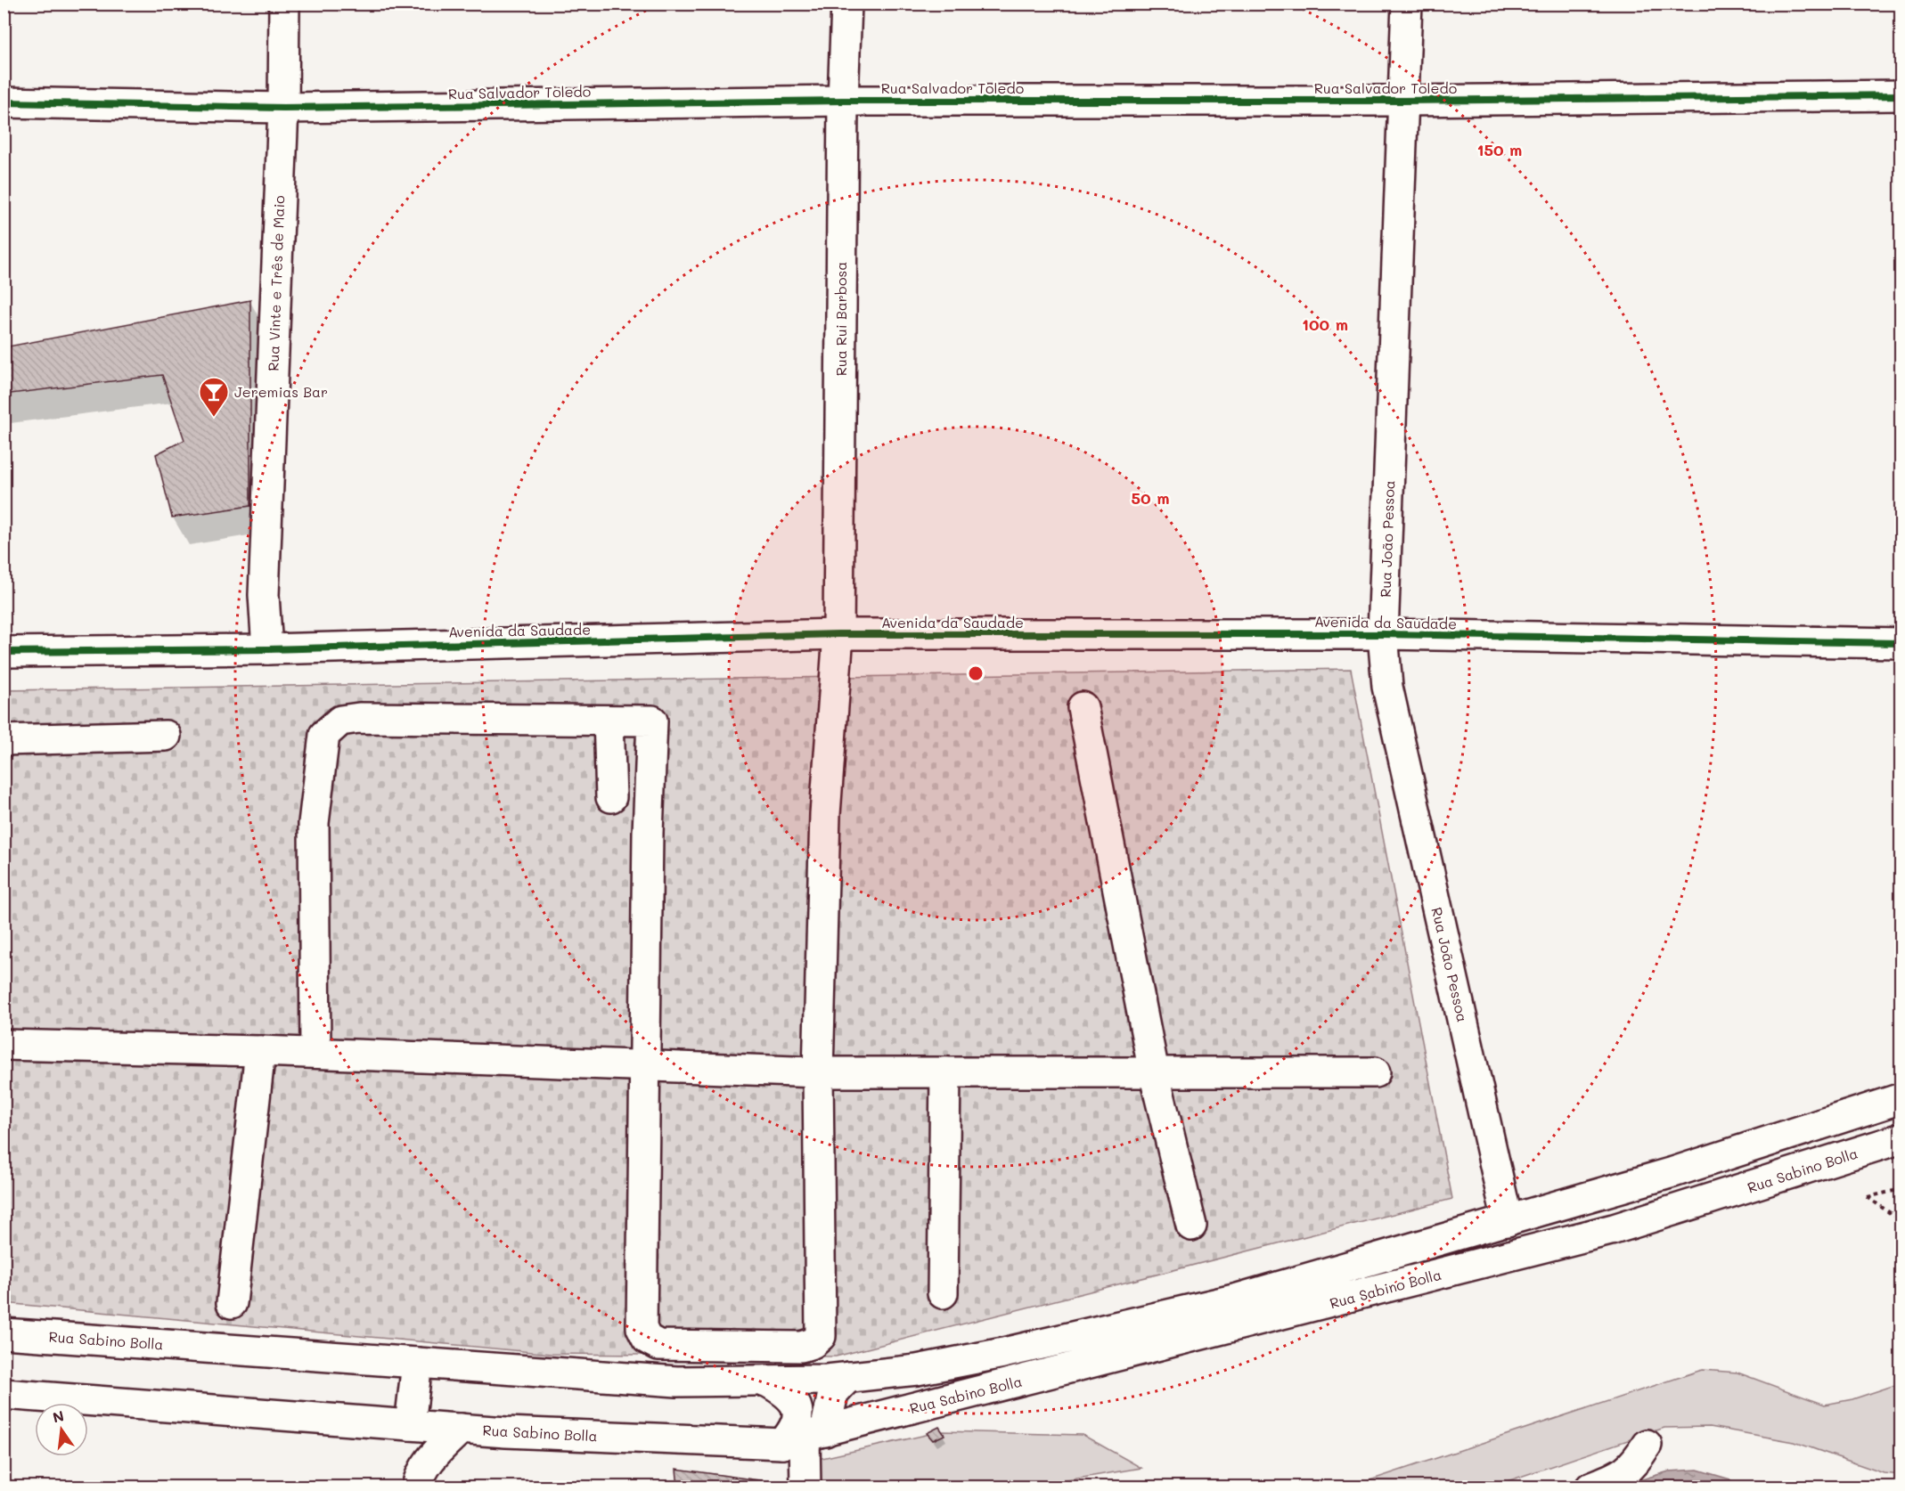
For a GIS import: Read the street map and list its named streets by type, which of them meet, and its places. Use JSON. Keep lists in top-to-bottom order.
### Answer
{
  "streets": {
    "street": [
      "Rua Salvador Toledo",
      "Rua Vinte e Três de Maio",
      "Rua Rui Barbosa",
      "Rua João Pessoa",
      "Avenida da Saudade",
      "Rua Sabino Bolla"
    ]
  },
  "crossings": [
    ["Rua Salvador Toledo", "Rua Vinte e Três de Maio"],
    ["Rua Salvador Toledo", "Rua Rui Barbosa"],
    ["Rua Salvador Toledo", "Rua João Pessoa"],
    ["Rua Vinte e Três de Maio", "Avenida da Saudade"],
    ["Rua Rui Barbosa", "Avenida da Saudade"],
    ["Rua João Pessoa", "Avenida da Saudade"],
    ["Rua João Pessoa", "Rua Sabino Bolla"]
  ],
  "places": {
    "bar": ["Jeremias Bar"]
  },
  "north": "top",
  "rings": ["150 m", "100 m", "50 m"]
}
